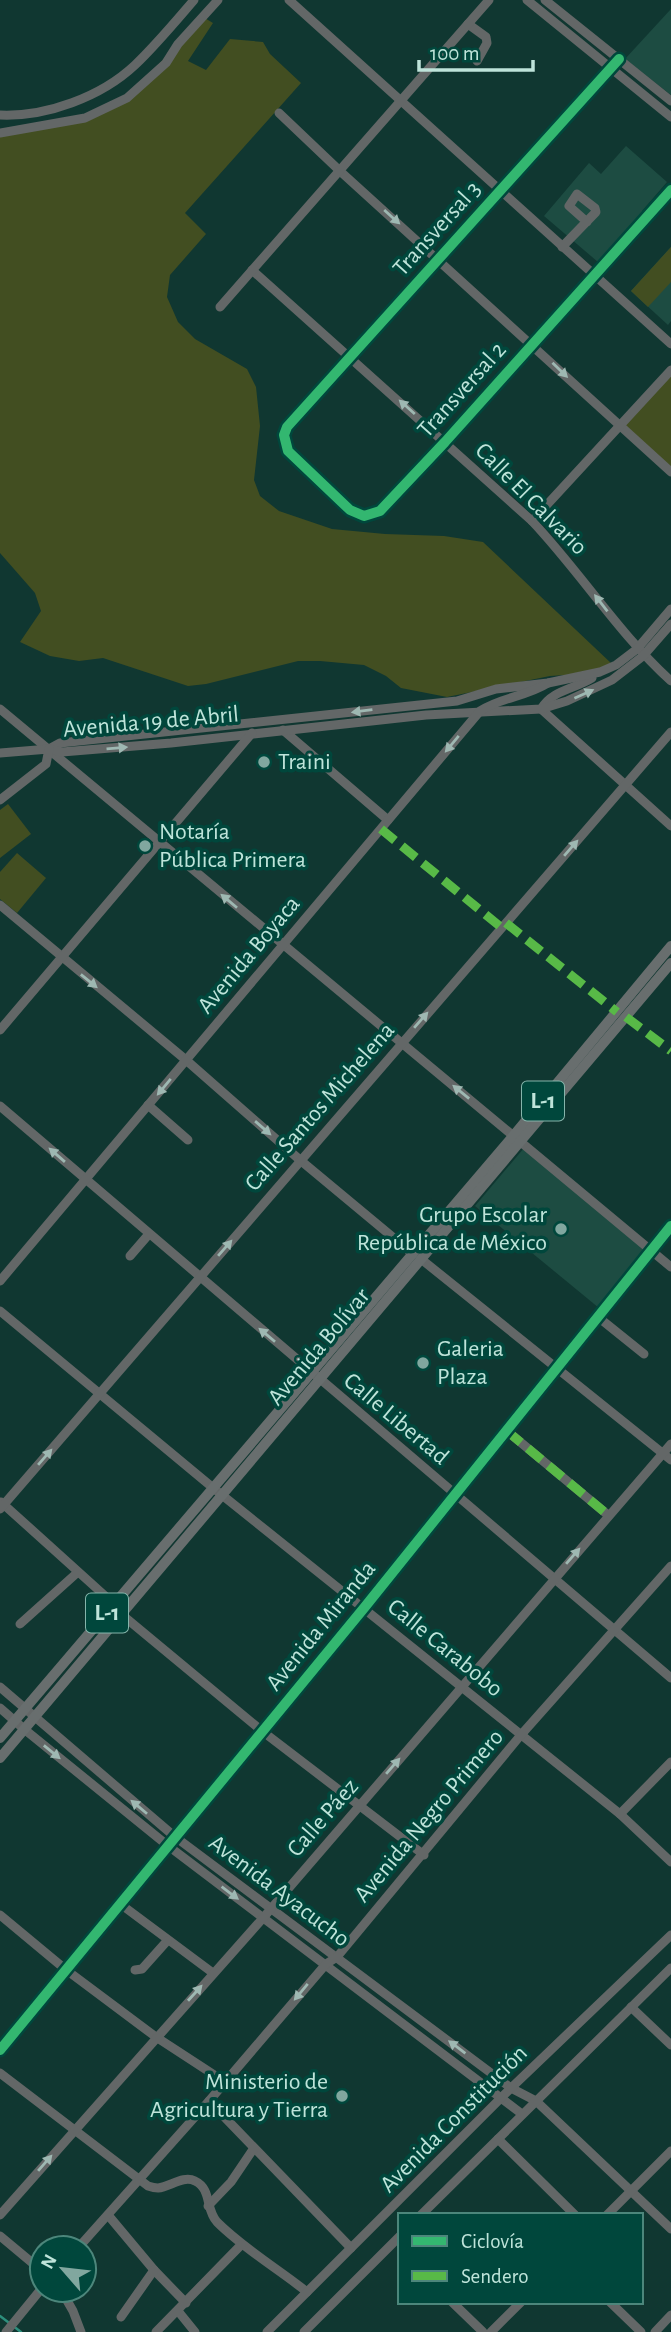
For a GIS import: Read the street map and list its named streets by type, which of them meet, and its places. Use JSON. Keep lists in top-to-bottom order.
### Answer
{
  "streets": {
    "main road": ["L-1", "Avenida Bolívar"],
    "street": [
      "Transversal 3",
      "Transversal 2",
      "Calle El Calvario",
      "Avenida 19 de Abril",
      "Avenida Boyaca",
      "Calle Santos Michelena",
      "Calle Libertad",
      "Avenida Miranda",
      "Calle Carabobo",
      "Avenida Negro Primero",
      "Calle Páez",
      "Avenida Ayacucho",
      "Avenida Constitución"
    ]
  },
  "crossings": [
    ["Transversal 3", "Transversal 2"],
    ["Transversal 3", "Calle El Calvario"],
    ["Transversal 2", "Calle El Calvario"],
    ["Calle El Calvario", "Avenida 19 de Abril"],
    ["Avenida 19 de Abril", "Avenida Boyaca"],
    ["Avenida Boyaca", "Calle Libertad"],
    ["Calle Santos Michelena", "Calle Libertad"],
    ["Calle Santos Michelena", "Calle Carabobo"],
    ["Avenida Bolívar", "Calle Libertad"],
    ["Avenida Bolívar", "Calle Carabobo"],
    ["Avenida Bolívar", "Avenida Ayacucho"],
    ["Calle Libertad", "Avenida Miranda"],
    ["Calle Libertad", "Avenida Negro Primero"],
    ["Calle Libertad", "Calle Páez"],
    ["Avenida Miranda", "Calle Carabobo"],
    ["Avenida Miranda", "Avenida Ayacucho"],
    ["Calle Carabobo", "Avenida Negro Primero"],
    ["Calle Carabobo", "Calle Páez"],
    ["Avenida Negro Primero", "Avenida Ayacucho"],
    ["Calle Páez", "Avenida Ayacucho"],
    ["Avenida Ayacucho", "Avenida Constitución"]
  ],
  "one_way": ["Calle El Calvario", "Calle Santos Michelena", "Calle Páez"],
  "places": [
    "Traini",
    "Notaría Pública Primera",
    "Grupo Escolar República de México",
    "Galeria Plaza",
    "Ministerio de Agricultura y Tierra"
  ],
  "legend": ["Ciclovía", "Sendero"],
  "scale_bar": "100 m",
  "north": "top left"
}
